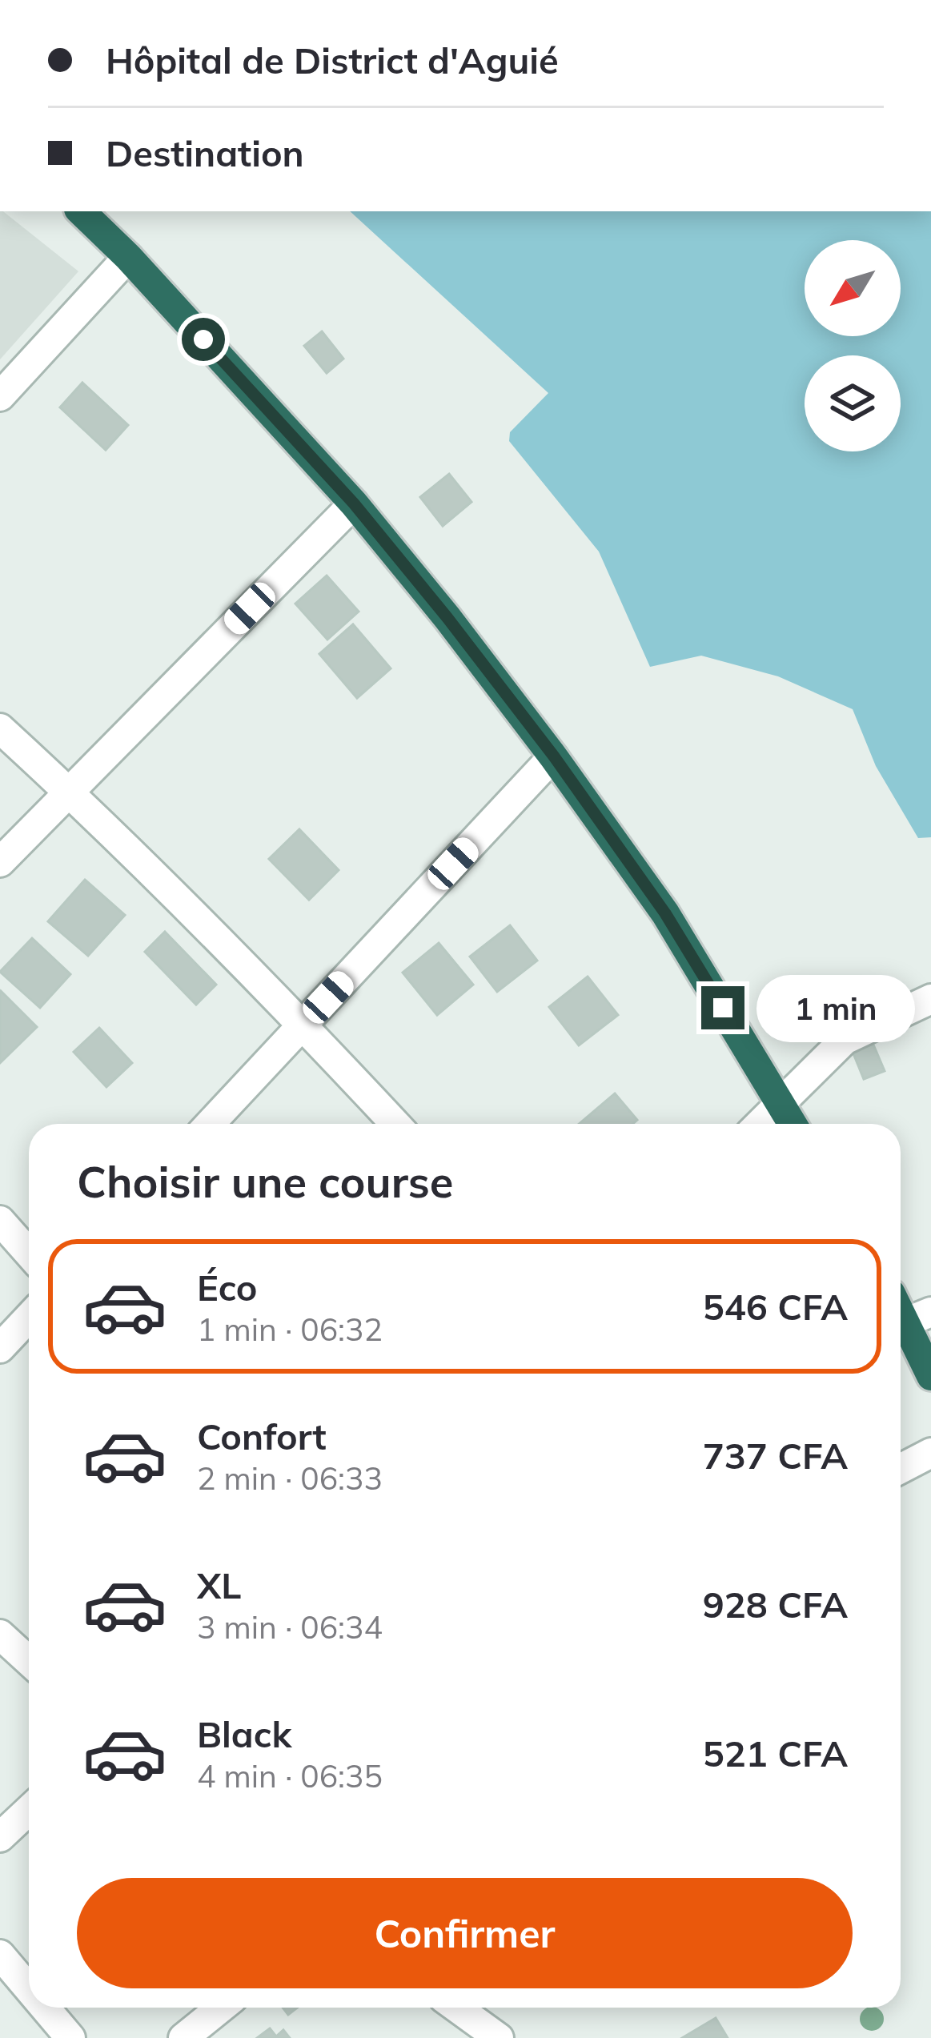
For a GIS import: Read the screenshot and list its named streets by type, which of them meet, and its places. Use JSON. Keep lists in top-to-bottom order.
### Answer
{
  "north": "bottom left",
  "page": {
    "banner": ["Hôpital de District d'Aguié", "Destination"],
    "bubble": "1 min",
    "heading": "Choisir une course",
    "list": [
      {
        "name": "Éco",
        "note": "1 min · 06:32",
        "value": "546 CFA"
      },
      {
        "name": "Confort",
        "note": "2 min · 06:33",
        "value": "737 CFA"
      },
      {
        "name": "XL",
        "note": "3 min · 06:34",
        "value": "928 CFA"
      },
      {
        "name": "Black",
        "note": "4 min · 06:35",
        "value": "521 CFA"
      }
    ],
    "buttons": "Confirmer"
  }
}
